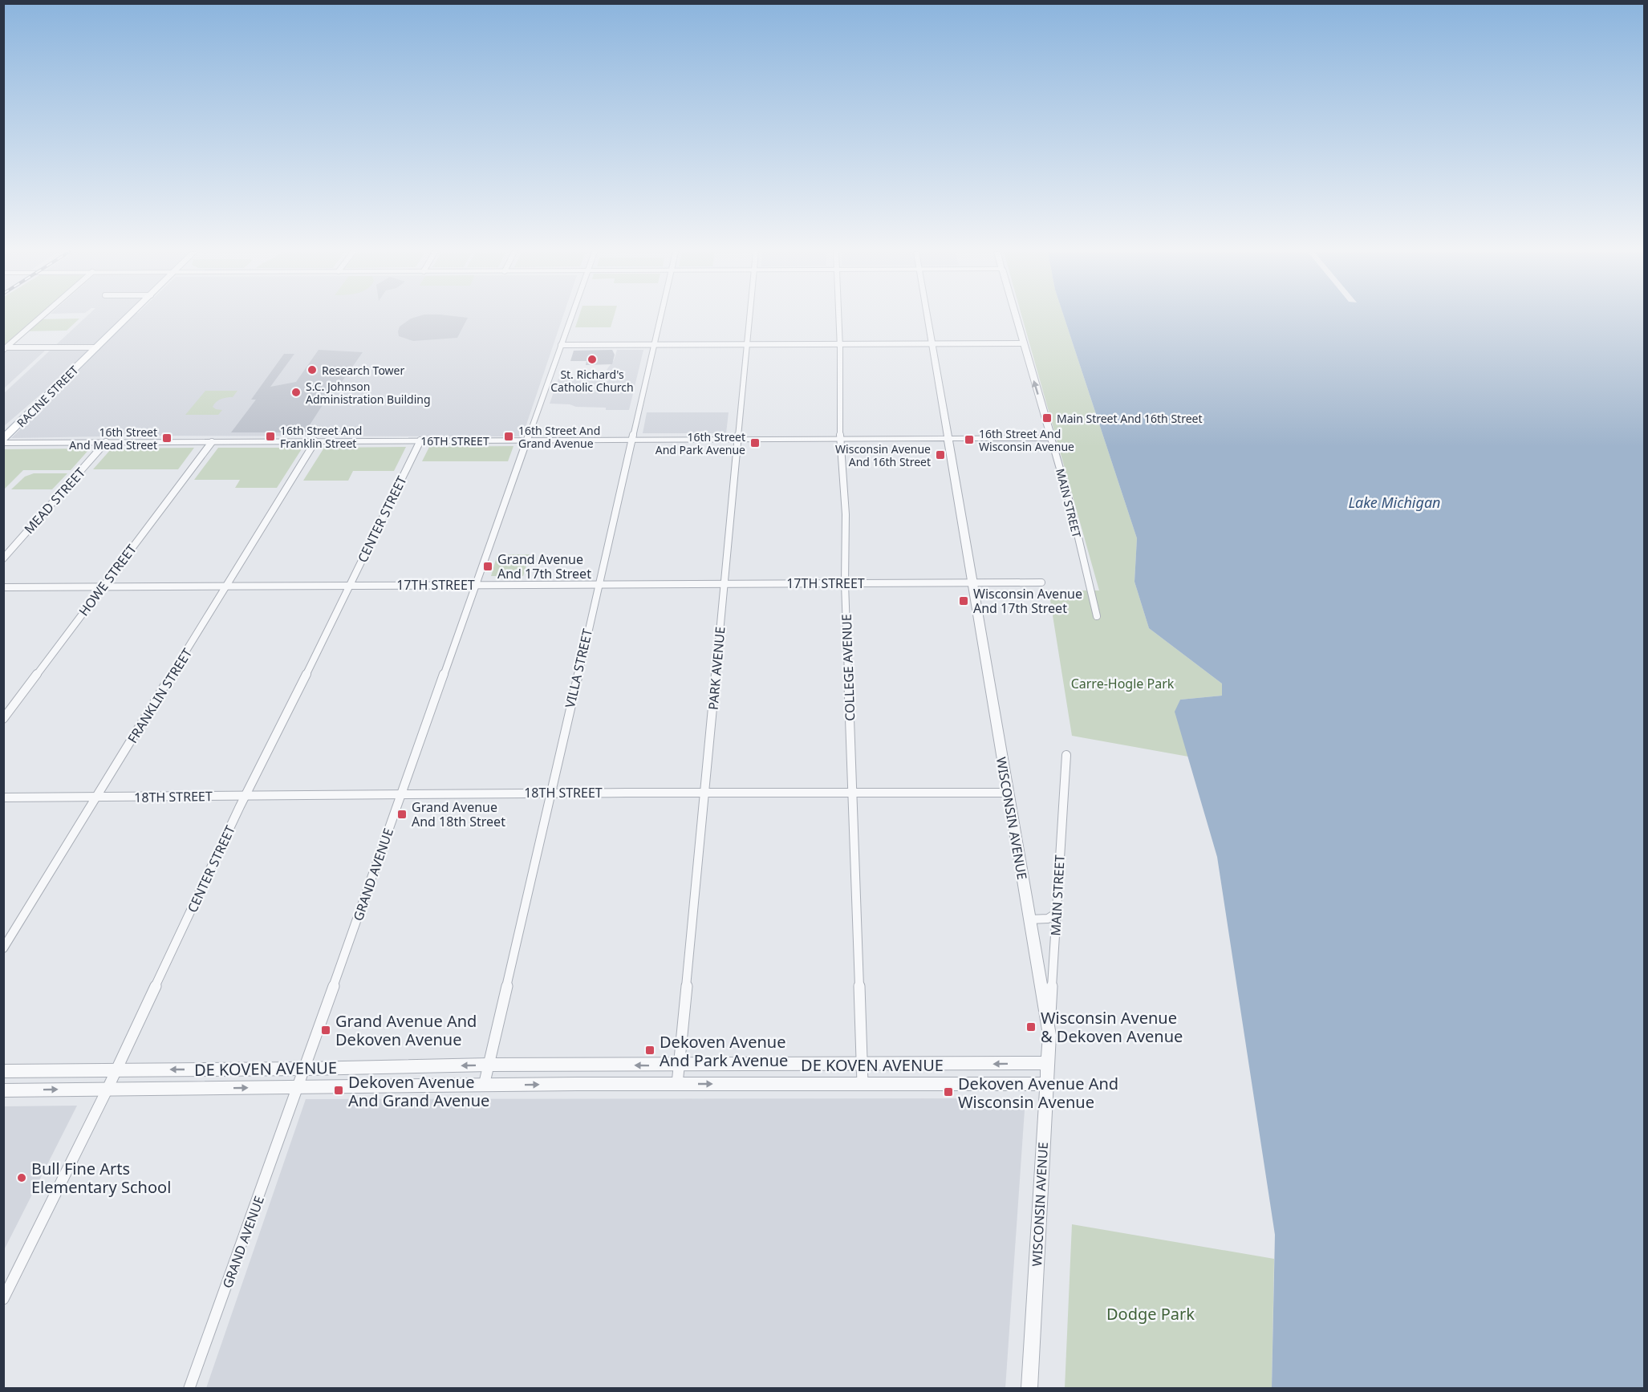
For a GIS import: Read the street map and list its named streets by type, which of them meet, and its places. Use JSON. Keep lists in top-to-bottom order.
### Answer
{
  "streets": {
    "main road": ["RACINE STREET"],
    "street": [
      "16TH STREET",
      "MEAD STREET",
      "MAIN STREET",
      "CENTER STREET",
      "HOWE STREET",
      "17TH STREET",
      "COLLEGE AVENUE",
      "VILLA STREET",
      "PARK AVENUE",
      "FRANKLIN STREET",
      "18TH STREET",
      "WISCONSIN AVENUE",
      "GRAND AVENUE",
      "DE KOVEN AVENUE"
    ]
  },
  "crossings": [
    ["16TH STREET", "MEAD STREET"],
    ["16TH STREET", "MAIN STREET"],
    ["16TH STREET", "CENTER STREET"],
    ["16TH STREET", "HOWE STREET"],
    ["16TH STREET", "COLLEGE AVENUE"],
    ["16TH STREET", "VILLA STREET"],
    ["16TH STREET", "PARK AVENUE"],
    ["16TH STREET", "FRANKLIN STREET"],
    ["16TH STREET", "WISCONSIN AVENUE"],
    ["16TH STREET", "GRAND AVENUE"],
    ["MAIN STREET", "WISCONSIN AVENUE"],
    ["CENTER STREET", "17TH STREET"],
    ["CENTER STREET", "18TH STREET"],
    ["CENTER STREET", "DE KOVEN AVENUE"],
    ["HOWE STREET", "17TH STREET"],
    ["17TH STREET", "COLLEGE AVENUE"],
    ["17TH STREET", "VILLA STREET"],
    ["17TH STREET", "PARK AVENUE"],
    ["17TH STREET", "FRANKLIN STREET"],
    ["17TH STREET", "WISCONSIN AVENUE"],
    ["17TH STREET", "GRAND AVENUE"],
    ["COLLEGE AVENUE", "18TH STREET"],
    ["COLLEGE AVENUE", "DE KOVEN AVENUE"],
    ["VILLA STREET", "18TH STREET"],
    ["VILLA STREET", "DE KOVEN AVENUE"],
    ["PARK AVENUE", "18TH STREET"],
    ["PARK AVENUE", "DE KOVEN AVENUE"],
    ["FRANKLIN STREET", "18TH STREET"],
    ["18TH STREET", "WISCONSIN AVENUE"],
    ["18TH STREET", "GRAND AVENUE"],
    ["WISCONSIN AVENUE", "DE KOVEN AVENUE"],
    ["GRAND AVENUE", "DE KOVEN AVENUE"]
  ],
  "water": ["Lake Michigan"],
  "parks": ["Carre-Hogle Park", "Dodge Park"],
  "places": {
    "other": [
      "St. Richard's Catholic Church",
      "Research Tower",
      "S.C. Johnson Administration Building",
      "Bull Fine Arts Elementary School"
    ],
    "transit": [
      "Main Street And 16th Street",
      "16th Street And Franklin Street",
      "16th Street And Grand Avenue",
      "16th Street And Mead Street",
      "16th Street And Wisconsin Avenue",
      "16th Street And Park Avenue",
      "Wisconsin Avenue And 16th Street",
      "Grand Avenue And 17th Street",
      "Wisconsin Avenue And 17th Street",
      "Grand Avenue And 18th Street",
      "Wisconsin Avenue & Dekoven Avenue",
      "Grand Avenue And Dekoven Avenue",
      "Dekoven Avenue And Park Avenue",
      "Dekoven Avenue And Grand Avenue",
      "Dekoven Avenue And Wisconsin Avenue"
    ]
  }
}
